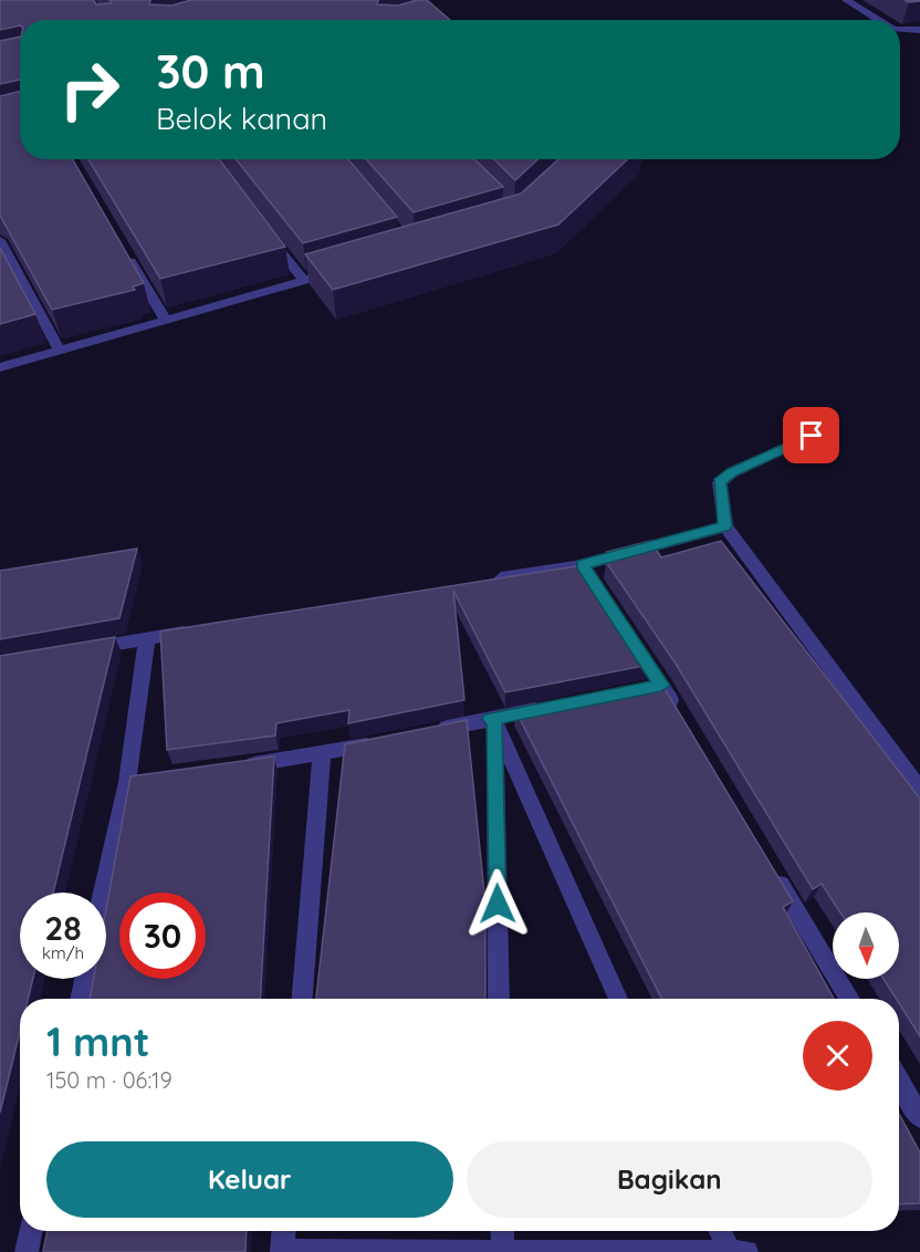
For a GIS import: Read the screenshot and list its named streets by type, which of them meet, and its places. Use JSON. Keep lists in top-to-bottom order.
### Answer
{
  "north": "bottom",
  "page": {
    "turn": ["30 m", "Belok kanan"],
    "speed": "28 km/h",
    "limit": "30",
    "heading": ["1 mnt", "150 m · 06:19"],
    "buttons": ["Keluar", "Bagikan"]
  }
}
